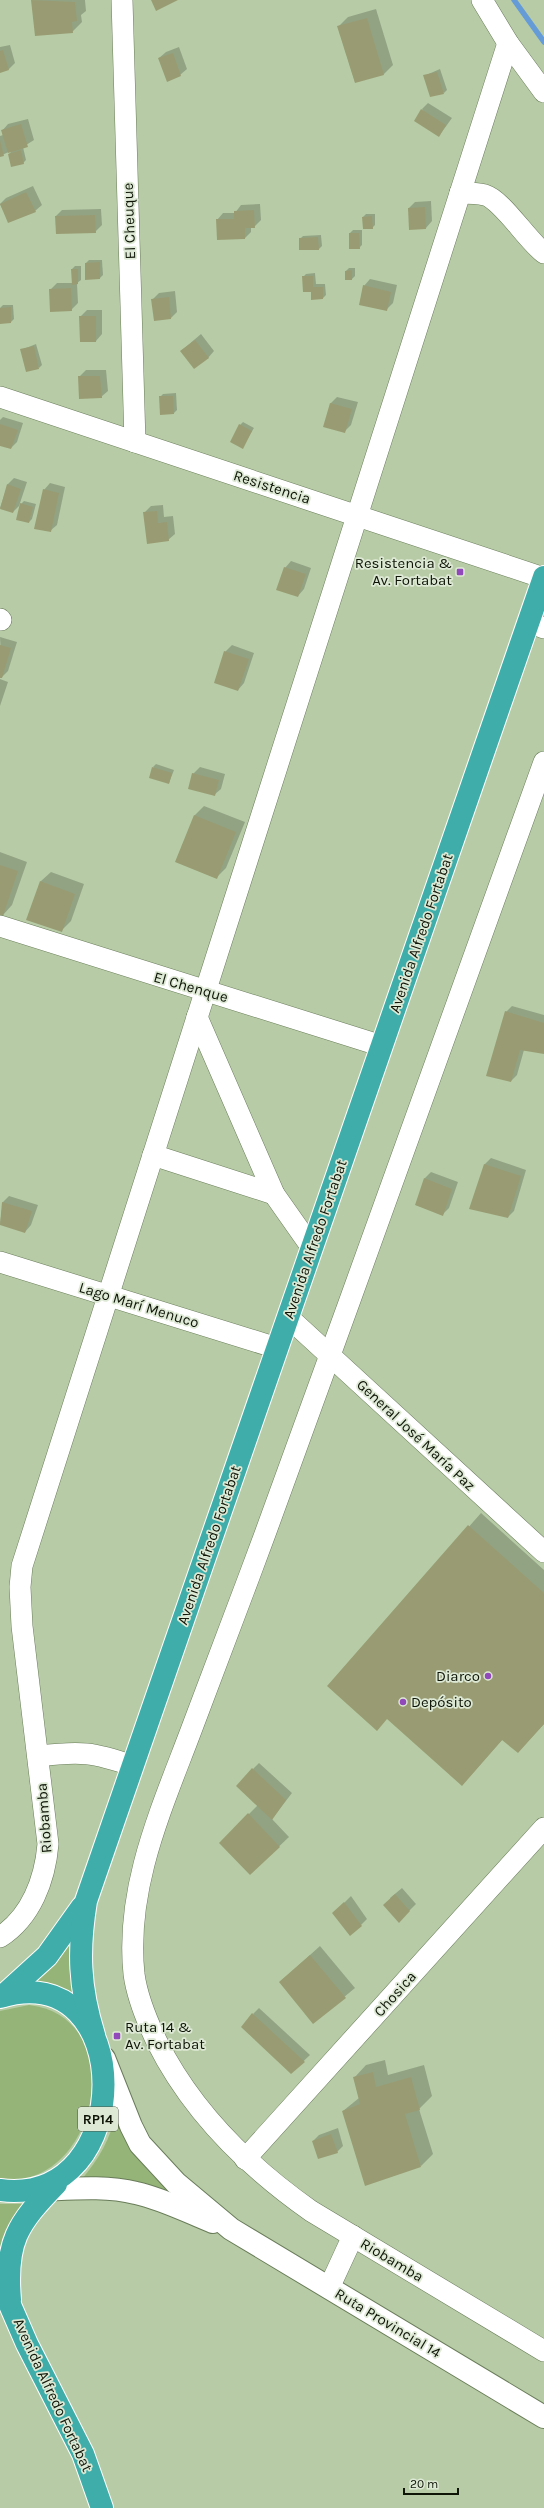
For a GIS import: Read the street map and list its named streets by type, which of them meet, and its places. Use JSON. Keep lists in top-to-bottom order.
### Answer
{
  "streets": {
    "highway": ["Avenida Alfredo Fortabat", "RP14", "Ruta Provincial 14"],
    "street": [
      "El Cheuque",
      "Resistencia",
      "El Chenque",
      "Lago Marí Menuco",
      "General José María Paz",
      "Riobamba",
      "Chosica"
    ]
  },
  "crossings": [
    ["El Cheuque", "Resistencia"],
    ["Resistencia", "Avenida Alfredo Fortabat"],
    ["Resistencia", "Riobamba"],
    ["Avenida Alfredo Fortabat", "El Chenque"],
    ["Avenida Alfredo Fortabat", "Lago Marí Menuco"],
    ["Avenida Alfredo Fortabat", "General José María Paz"],
    ["Avenida Alfredo Fortabat", "RP14"],
    ["Avenida Alfredo Fortabat", "Ruta Provincial 14"],
    ["El Chenque", "Riobamba"],
    ["Lago Marí Menuco", "Riobamba"],
    ["General José María Paz", "Riobamba"],
    ["Riobamba", "Chosica"],
    ["RP14", "Ruta Provincial 14"]
  ],
  "places": {
    "transit": ["Resistencia & Av. Fortabat", "Ruta 14 & Av. Fortabat"],
    "other": ["Diarco", "Depósito"]
  },
  "scale_bar": "20 m"
}
